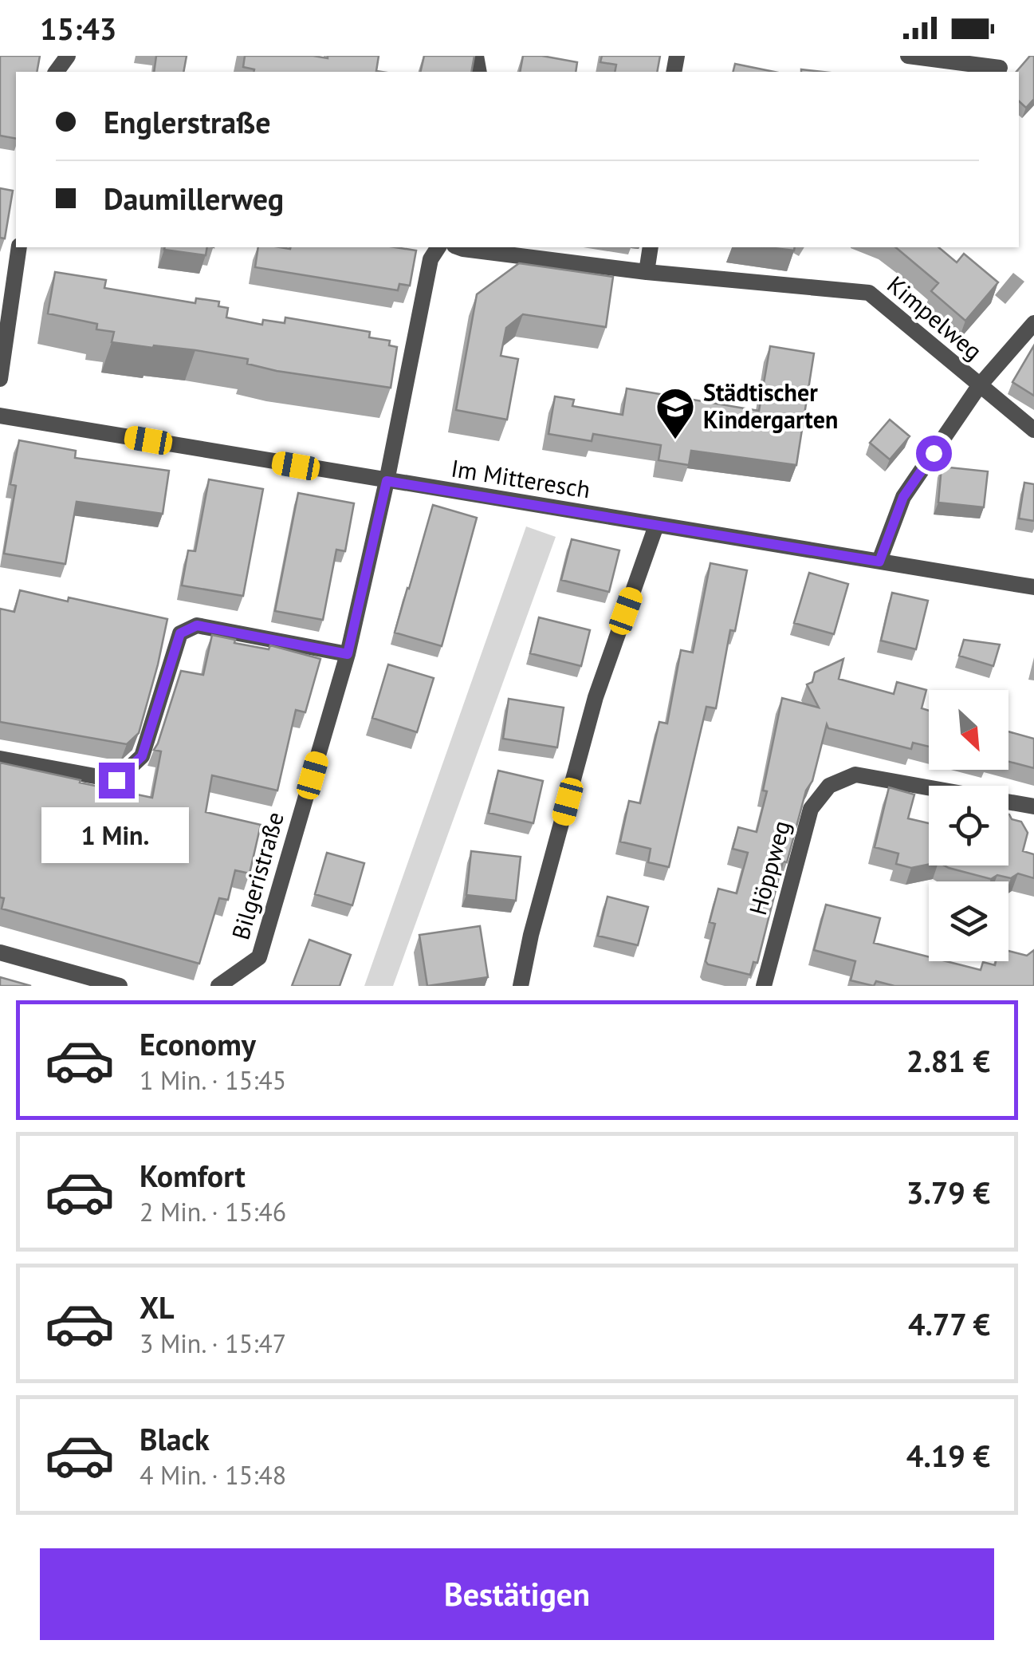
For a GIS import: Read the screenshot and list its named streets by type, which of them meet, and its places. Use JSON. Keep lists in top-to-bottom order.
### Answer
{
  "streets": {
    "street": [
      "Kimpelweg",
      "Im Mitteresch",
      "Höppweg",
      "Bilgeristraße"
    ]
  },
  "crossings": [
    ["Im Mitteresch", "Bilgeristraße"]
  ],
  "places": {
    "school or university": ["Städtischer Kindergarten"]
  },
  "north": "bottom right",
  "page": {
    "status": "15:43",
    "banner": ["Englerstraße", "Daumillerweg"],
    "bubble": "1 Min.",
    "list": [
      {
        "name": "Economy",
        "note": "1 Min. · 15:45",
        "value": "2.81 €"
      },
      {
        "name": "Komfort",
        "note": "2 Min. · 15:46",
        "value": "3.79 €"
      },
      {
        "name": "XL",
        "note": "3 Min. · 15:47",
        "value": "4.77 €"
      },
      {
        "name": "Black",
        "note": "4 Min. · 15:48",
        "value": "4.19 €"
      }
    ],
    "buttons": "Bestätigen"
  }
}
